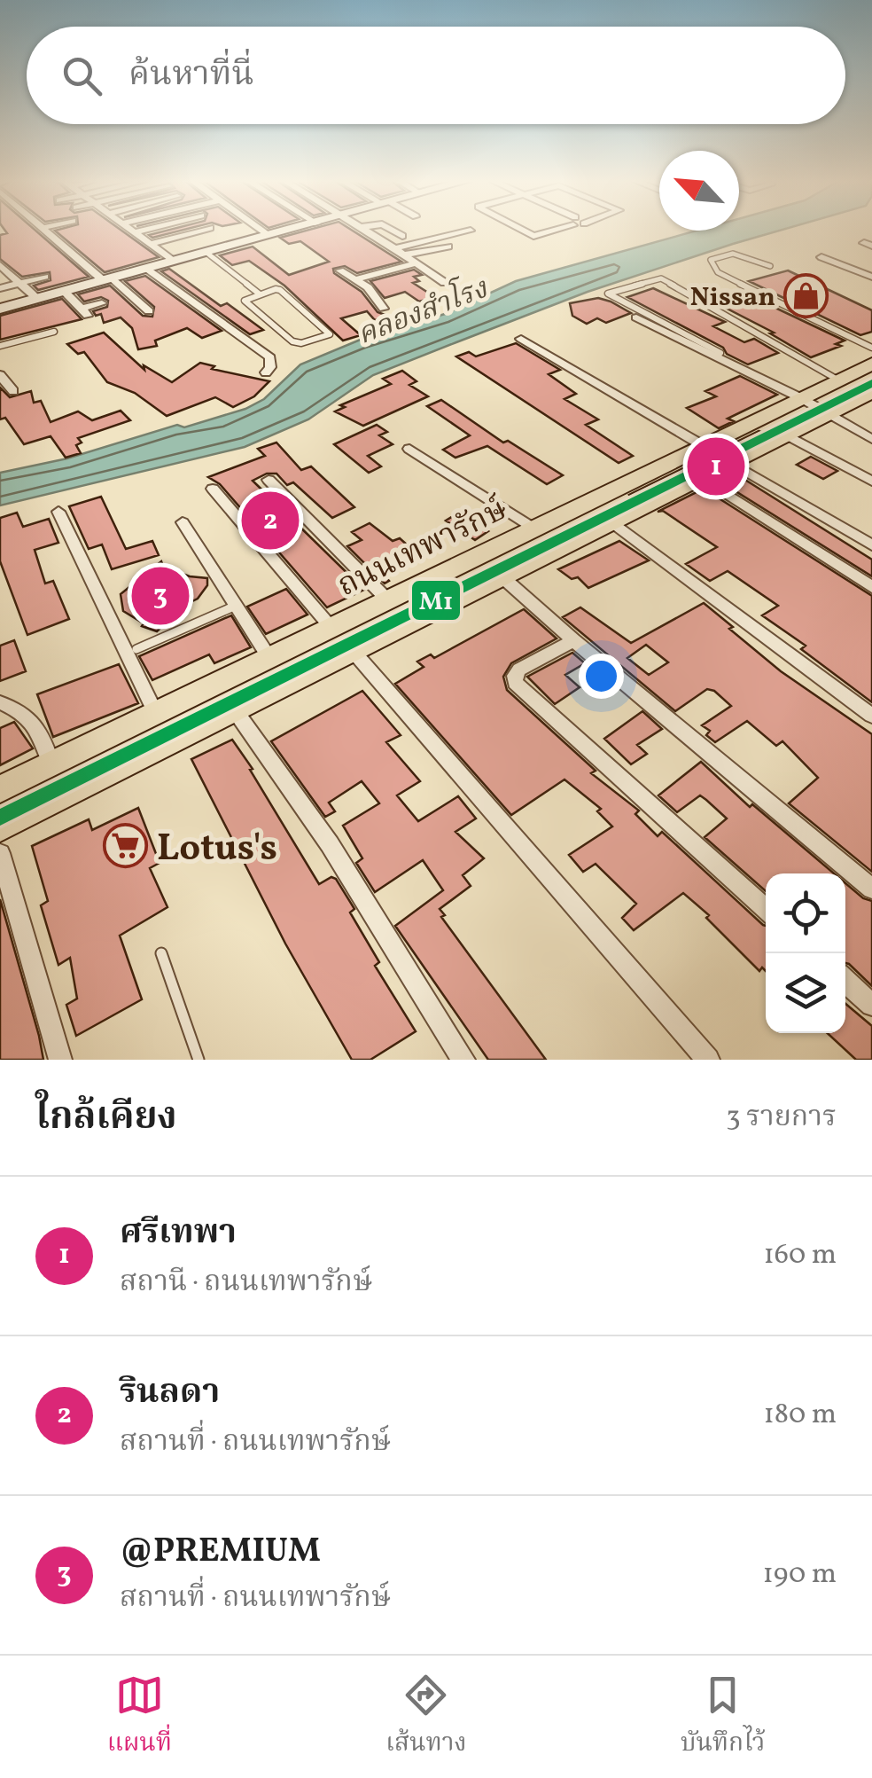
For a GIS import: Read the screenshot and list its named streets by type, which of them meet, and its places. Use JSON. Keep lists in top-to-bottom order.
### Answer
{
  "streets": {
    "main road": ["ถนนเทพารักษ์"]
  },
  "water": ["คลองสำโรง"],
  "places": {
    "shop": ["Nissan"],
    "supermarket": ["Lotus's"]
  },
  "lines": ["transit line M1"],
  "north": "top left",
  "page": {
    "search": "ค้นหาที่นี่",
    "pins": ["1", "2", "3"],
    "heading": ["ใกล้เคียง", "3 รายการ"],
    "list": [
      {
        "mark": "1",
        "name": "ศรีเทพา",
        "note": "สถานี · ถนนเทพารักษ์",
        "value": "160 m"
      },
      {
        "mark": "2",
        "name": "รินลดา",
        "note": "สถานที่ · ถนนเทพารักษ์",
        "value": "180 m"
      },
      {
        "mark": "3",
        "name": "@PREMIUM",
        "note": "สถานที่ · ถนนเทพารักษ์",
        "value": "190 m"
      }
    ],
    "nav": ["แผนที่", "เส้นทาง", "บันทึกไว้"]
  }
}
